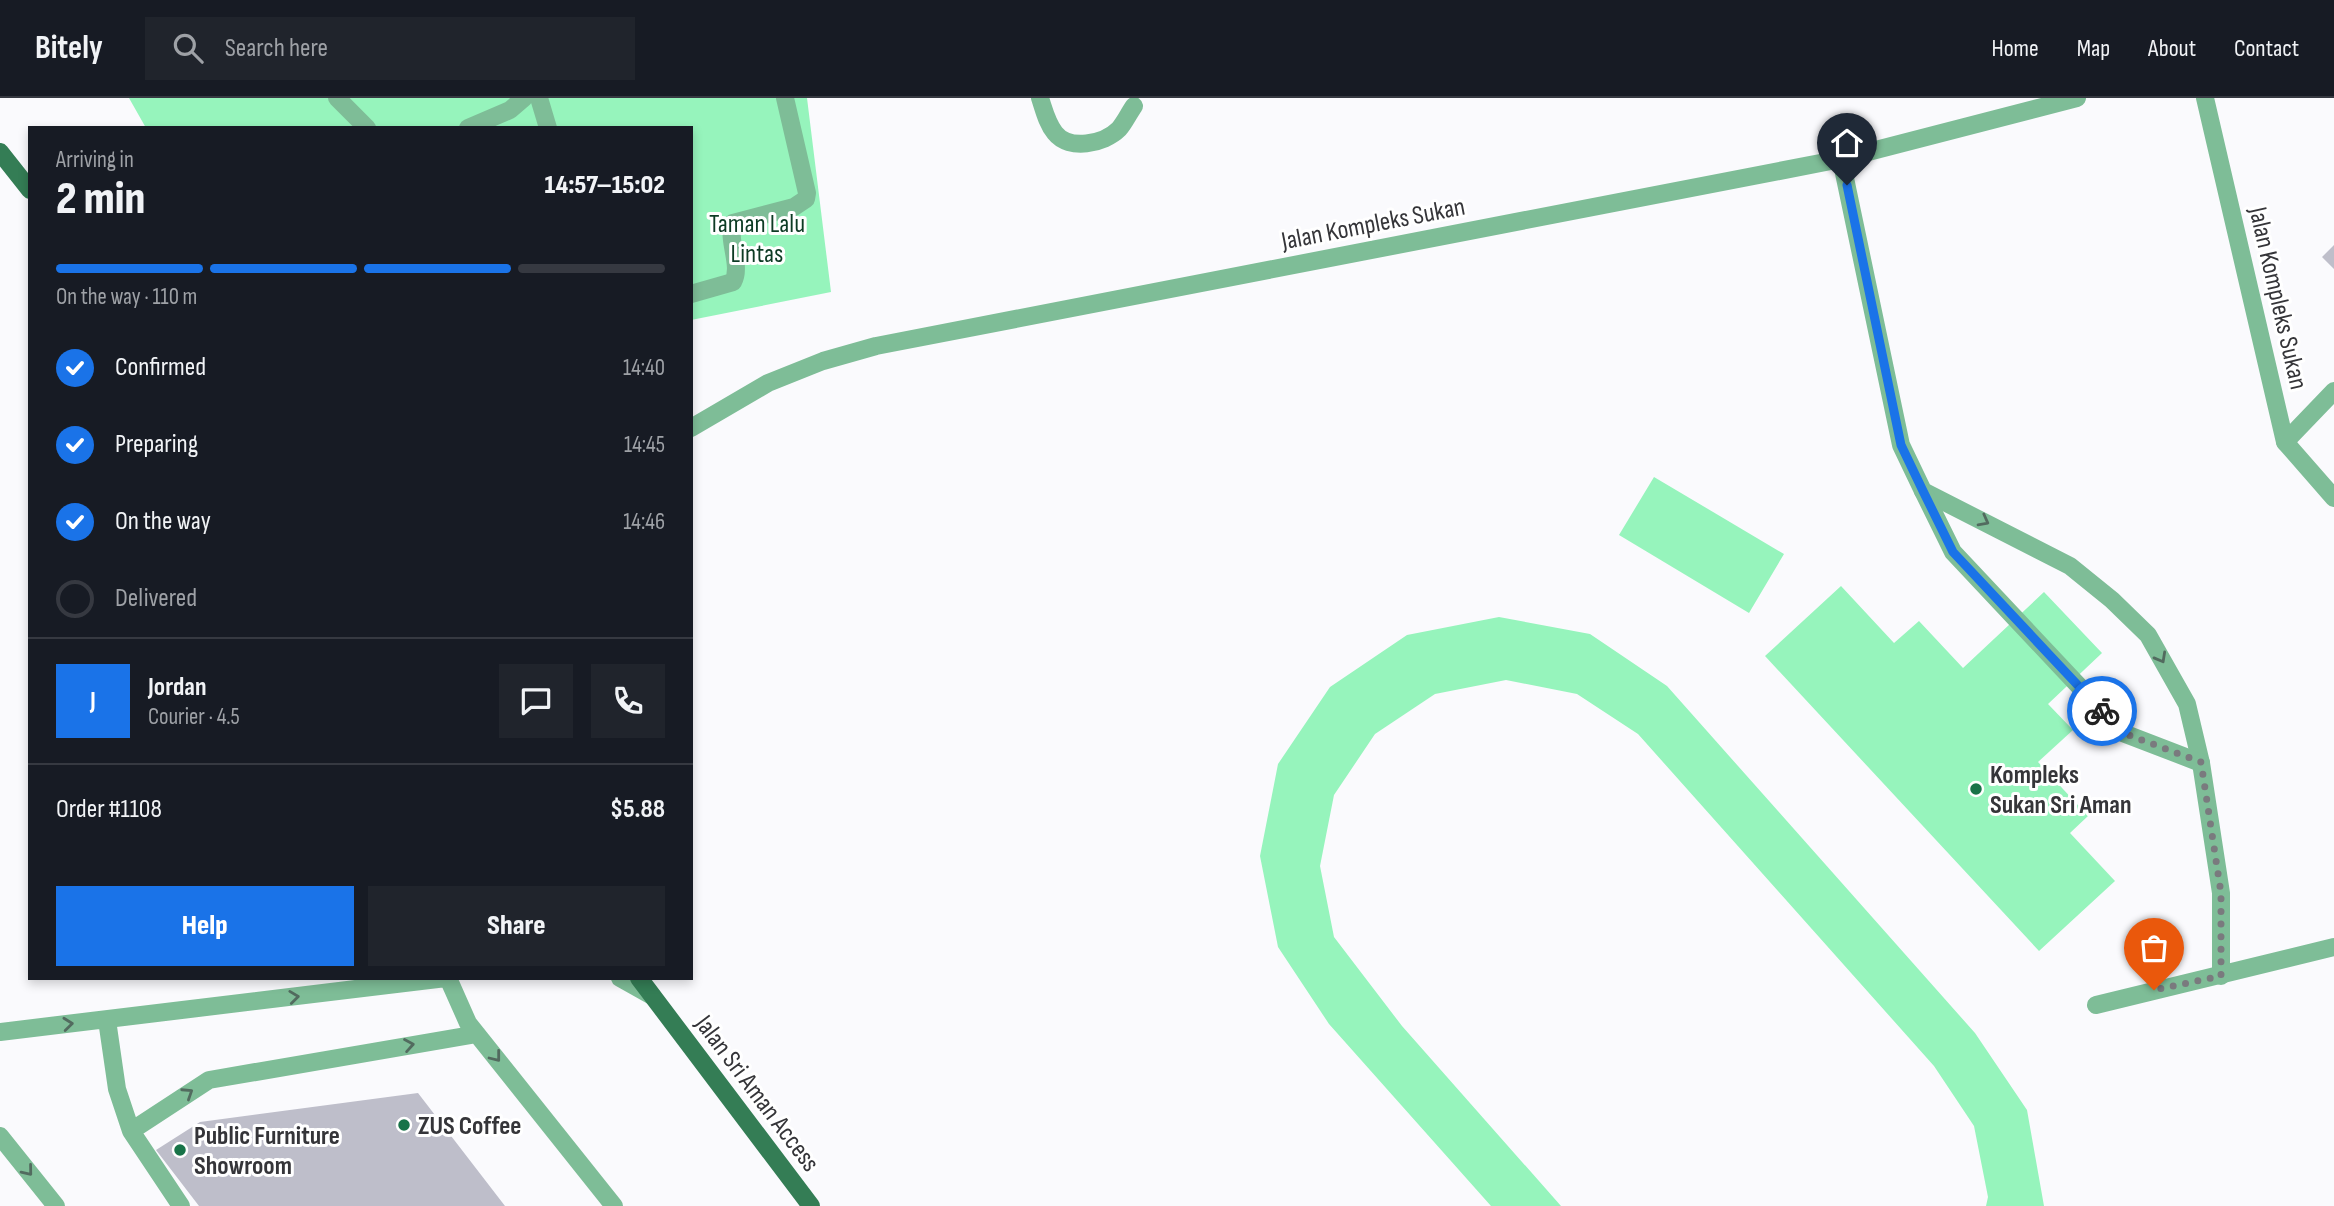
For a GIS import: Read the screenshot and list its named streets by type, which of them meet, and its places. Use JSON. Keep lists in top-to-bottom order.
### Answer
{
  "streets": {
    "main road": ["Jalan Sri Aman Access"],
    "street": ["Jalan Kompleks Sukan"]
  },
  "parks": ["Taman Lalu Lintas"],
  "places": ["Kompleks Sukan Sri Aman", "ZUS Coffee", "Public Furniture Showroom"],
  "page": {
    "header": "Bitely",
    "search": "Search here",
    "nav": [
      "Home",
      "Map",
      "About",
      "Contact"
    ],
    "heading": ["2 min", "Arriving in", "14:57–15:02"],
    "panel": [
      "Jordan",
      "Courier · 4.5",
      "Order #1108",
      "$5.88"
    ],
    "bar": "On the way · 110 m",
    "list": [
      ["Confirmed", "14:40"],
      ["Preparing", "14:45"],
      ["On the way", "14:46"],
      "Delivered"
    ],
    "round": "J",
    "buttons": ["Help", "Share"]
  }
}
